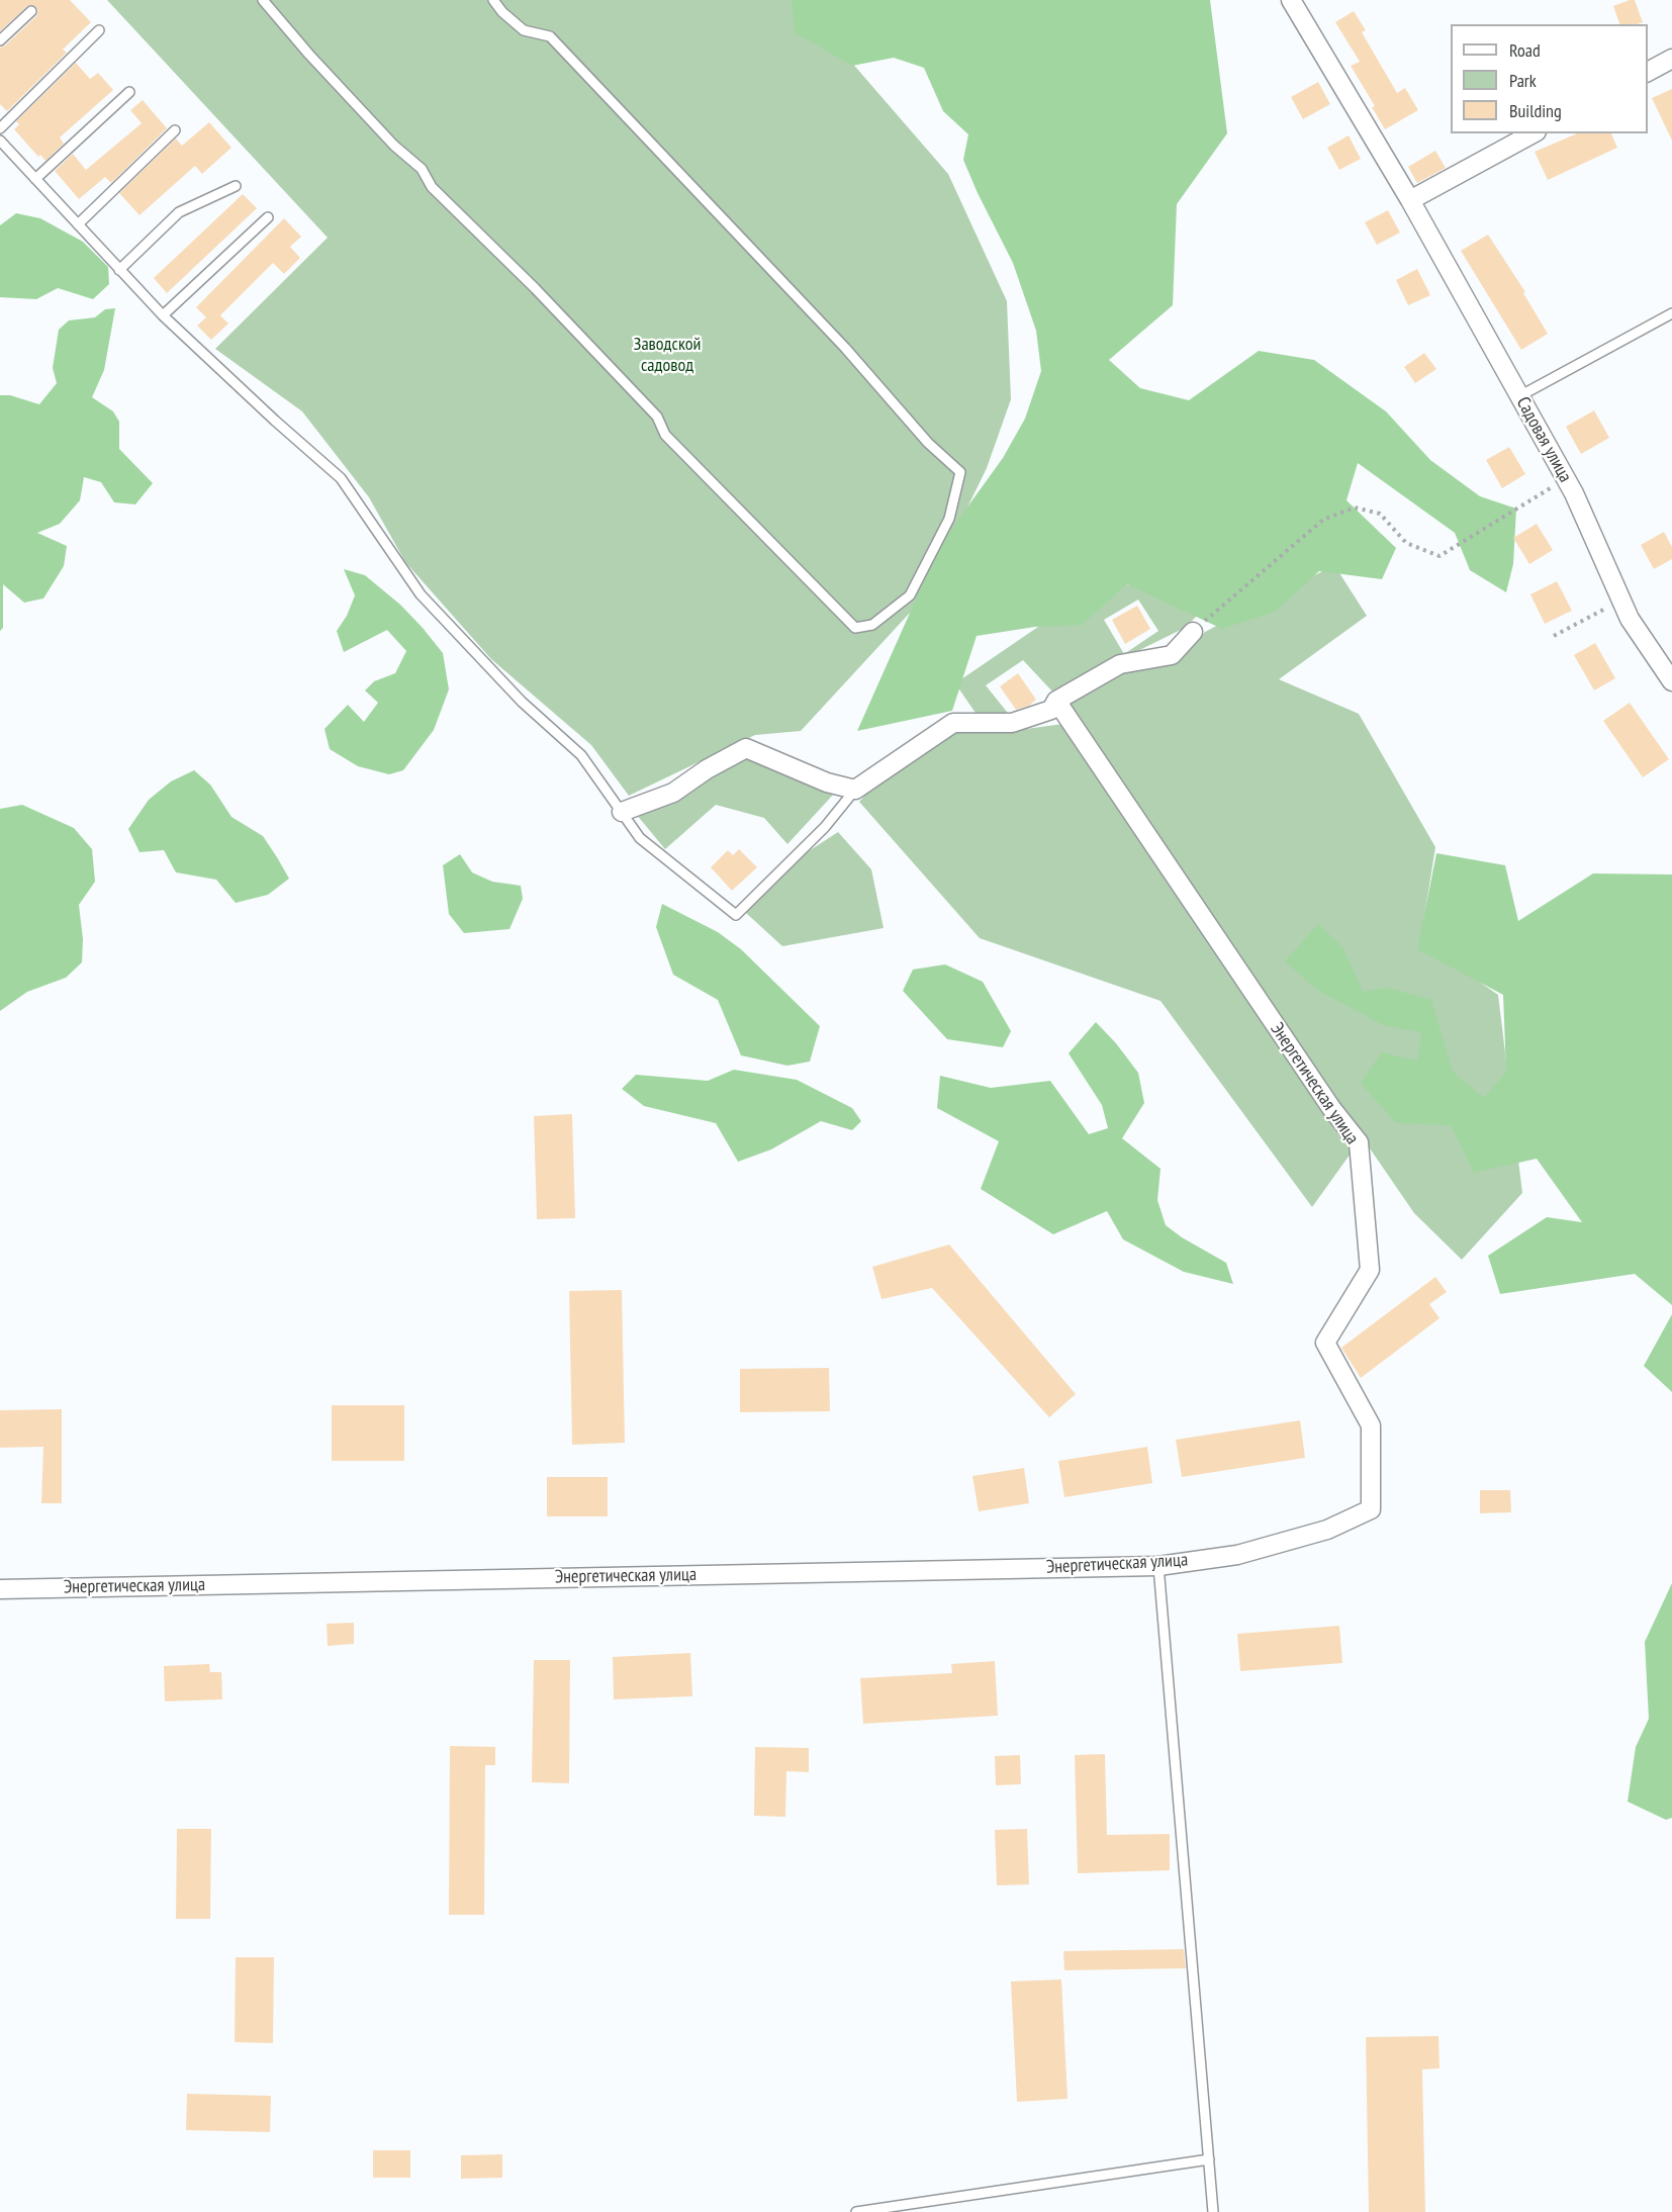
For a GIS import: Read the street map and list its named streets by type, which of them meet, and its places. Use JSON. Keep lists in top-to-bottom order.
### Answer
{
  "streets": {
    "street": ["Садовая улица", "Энергетическая улица"]
  },
  "parks": ["Заводской садовод"],
  "legend": ["Road", "Park", "Building"]
}
